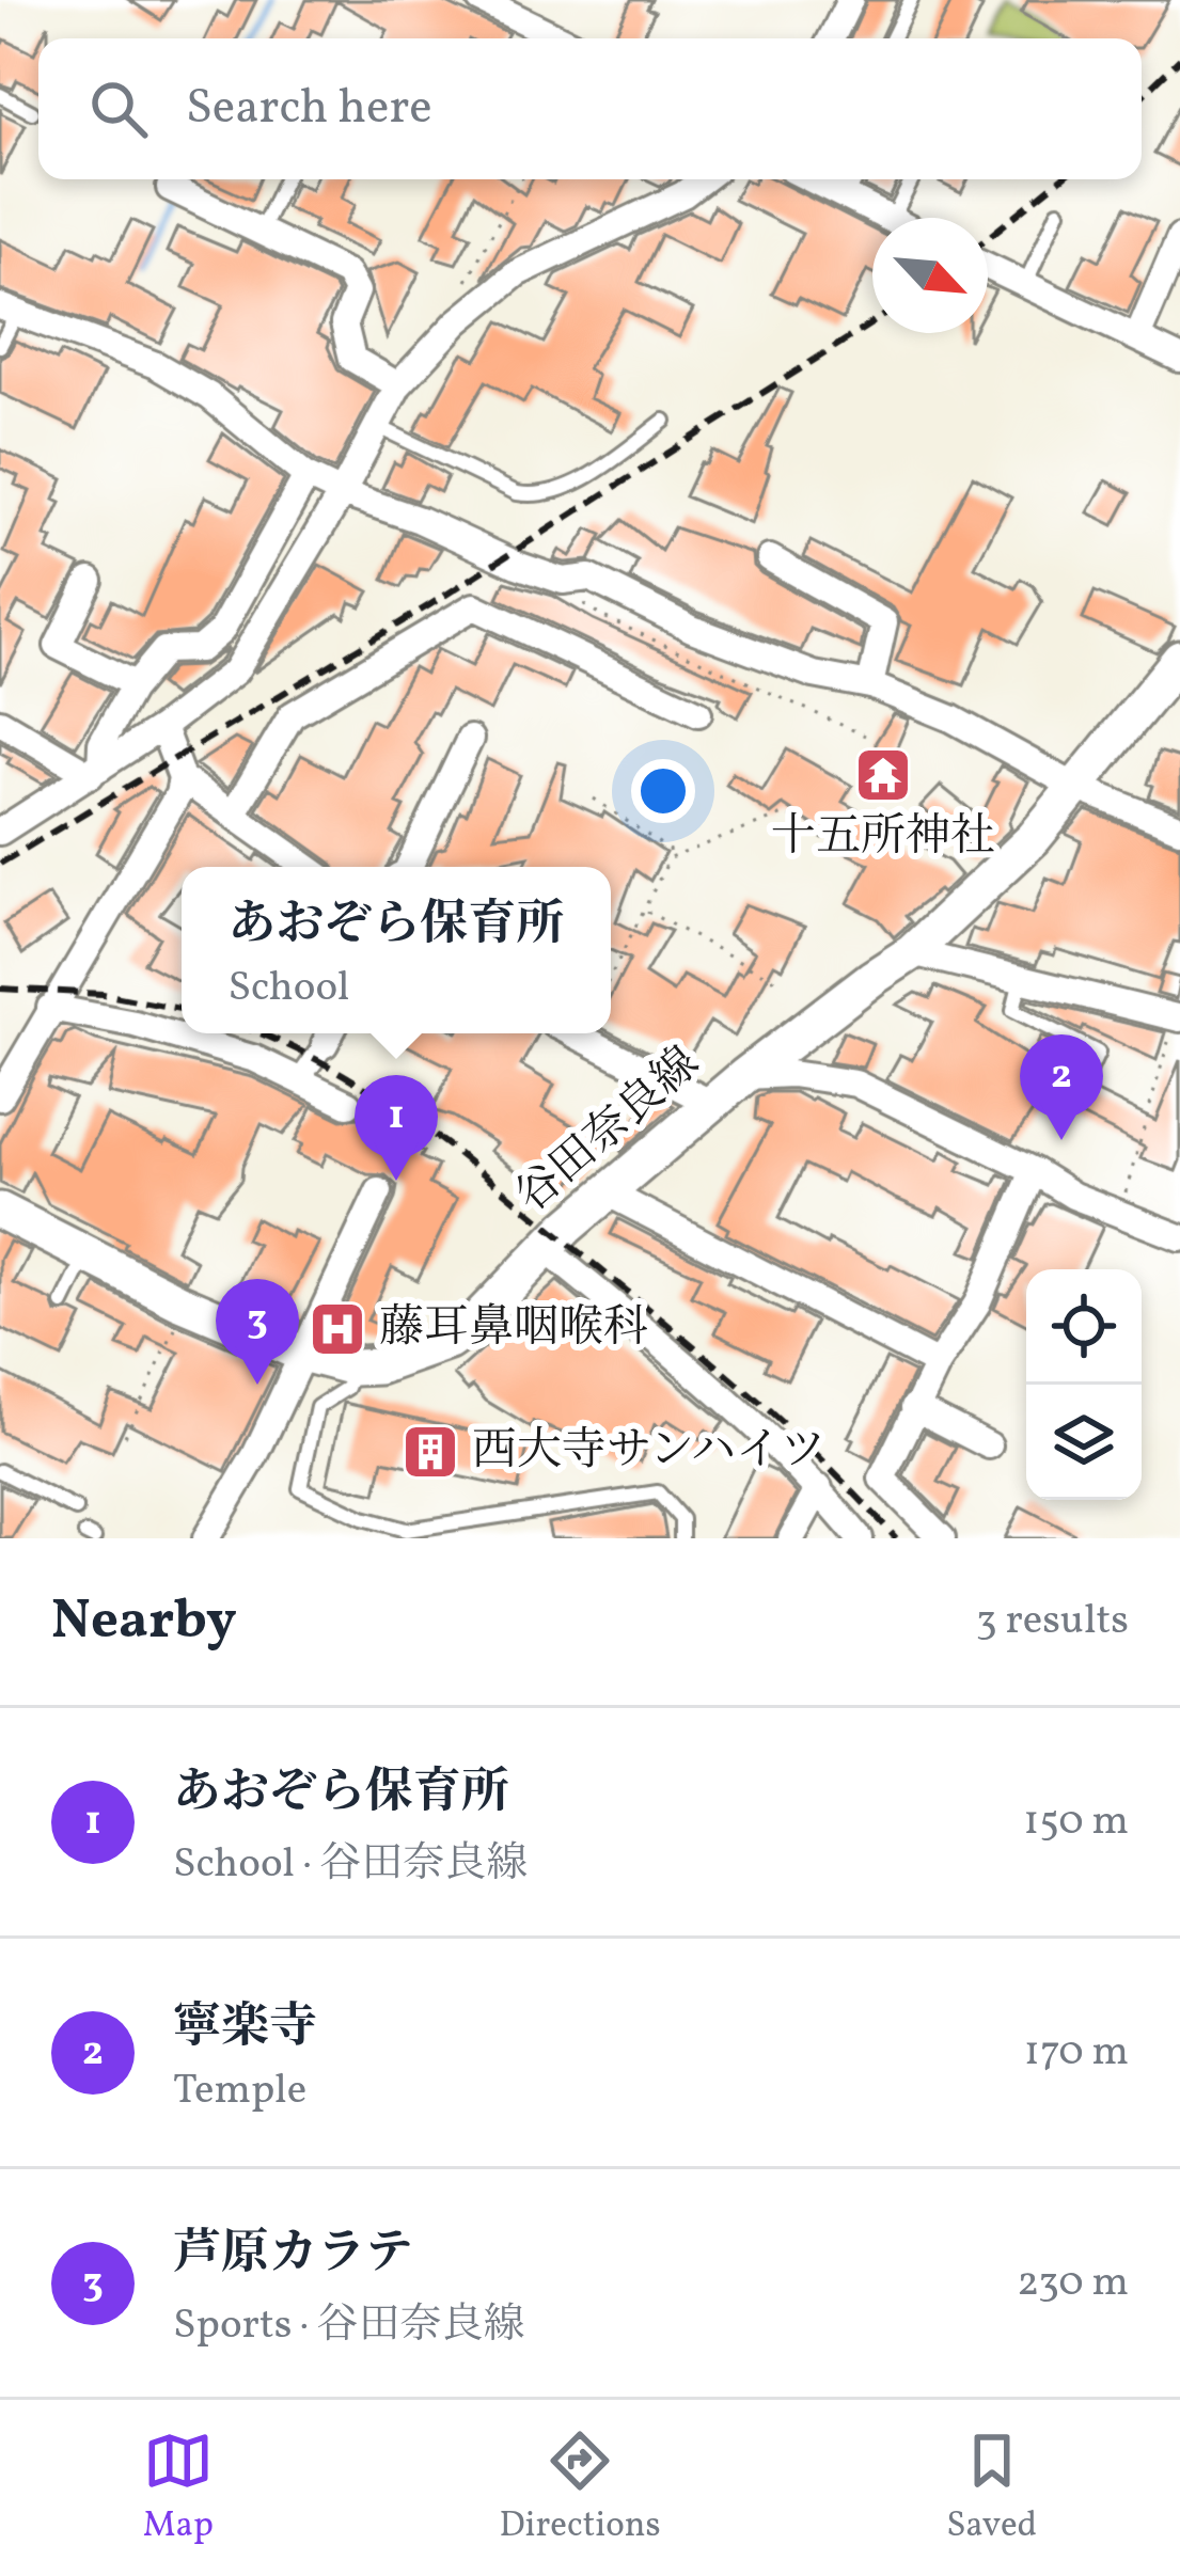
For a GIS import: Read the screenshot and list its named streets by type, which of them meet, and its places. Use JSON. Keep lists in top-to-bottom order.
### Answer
{
  "streets": {
    "main road": ["谷田奈良線"]
  },
  "places": {
    "temple": ["十五所神社"],
    "hospital": ["藤耳鼻咽喉科"],
    "building": ["西大寺サンハイツ"]
  },
  "north": "bottom right",
  "page": {
    "search": "Search here",
    "popup": ["あおぞら保育所", "School"],
    "pins": ["2", "1", "3"],
    "heading": ["Nearby", "3 results"],
    "list": [
      {
        "mark": "1",
        "name": "あおぞら保育所",
        "note": "School · 谷田奈良線",
        "value": "150 m"
      },
      {
        "mark": "2",
        "name": "寧楽寺",
        "note": "Temple",
        "value": "170 m"
      },
      {
        "mark": "3",
        "name": "芦原カラテ",
        "note": "Sports · 谷田奈良線",
        "value": "230 m"
      }
    ],
    "nav": ["Map", "Directions", "Saved"]
  }
}
